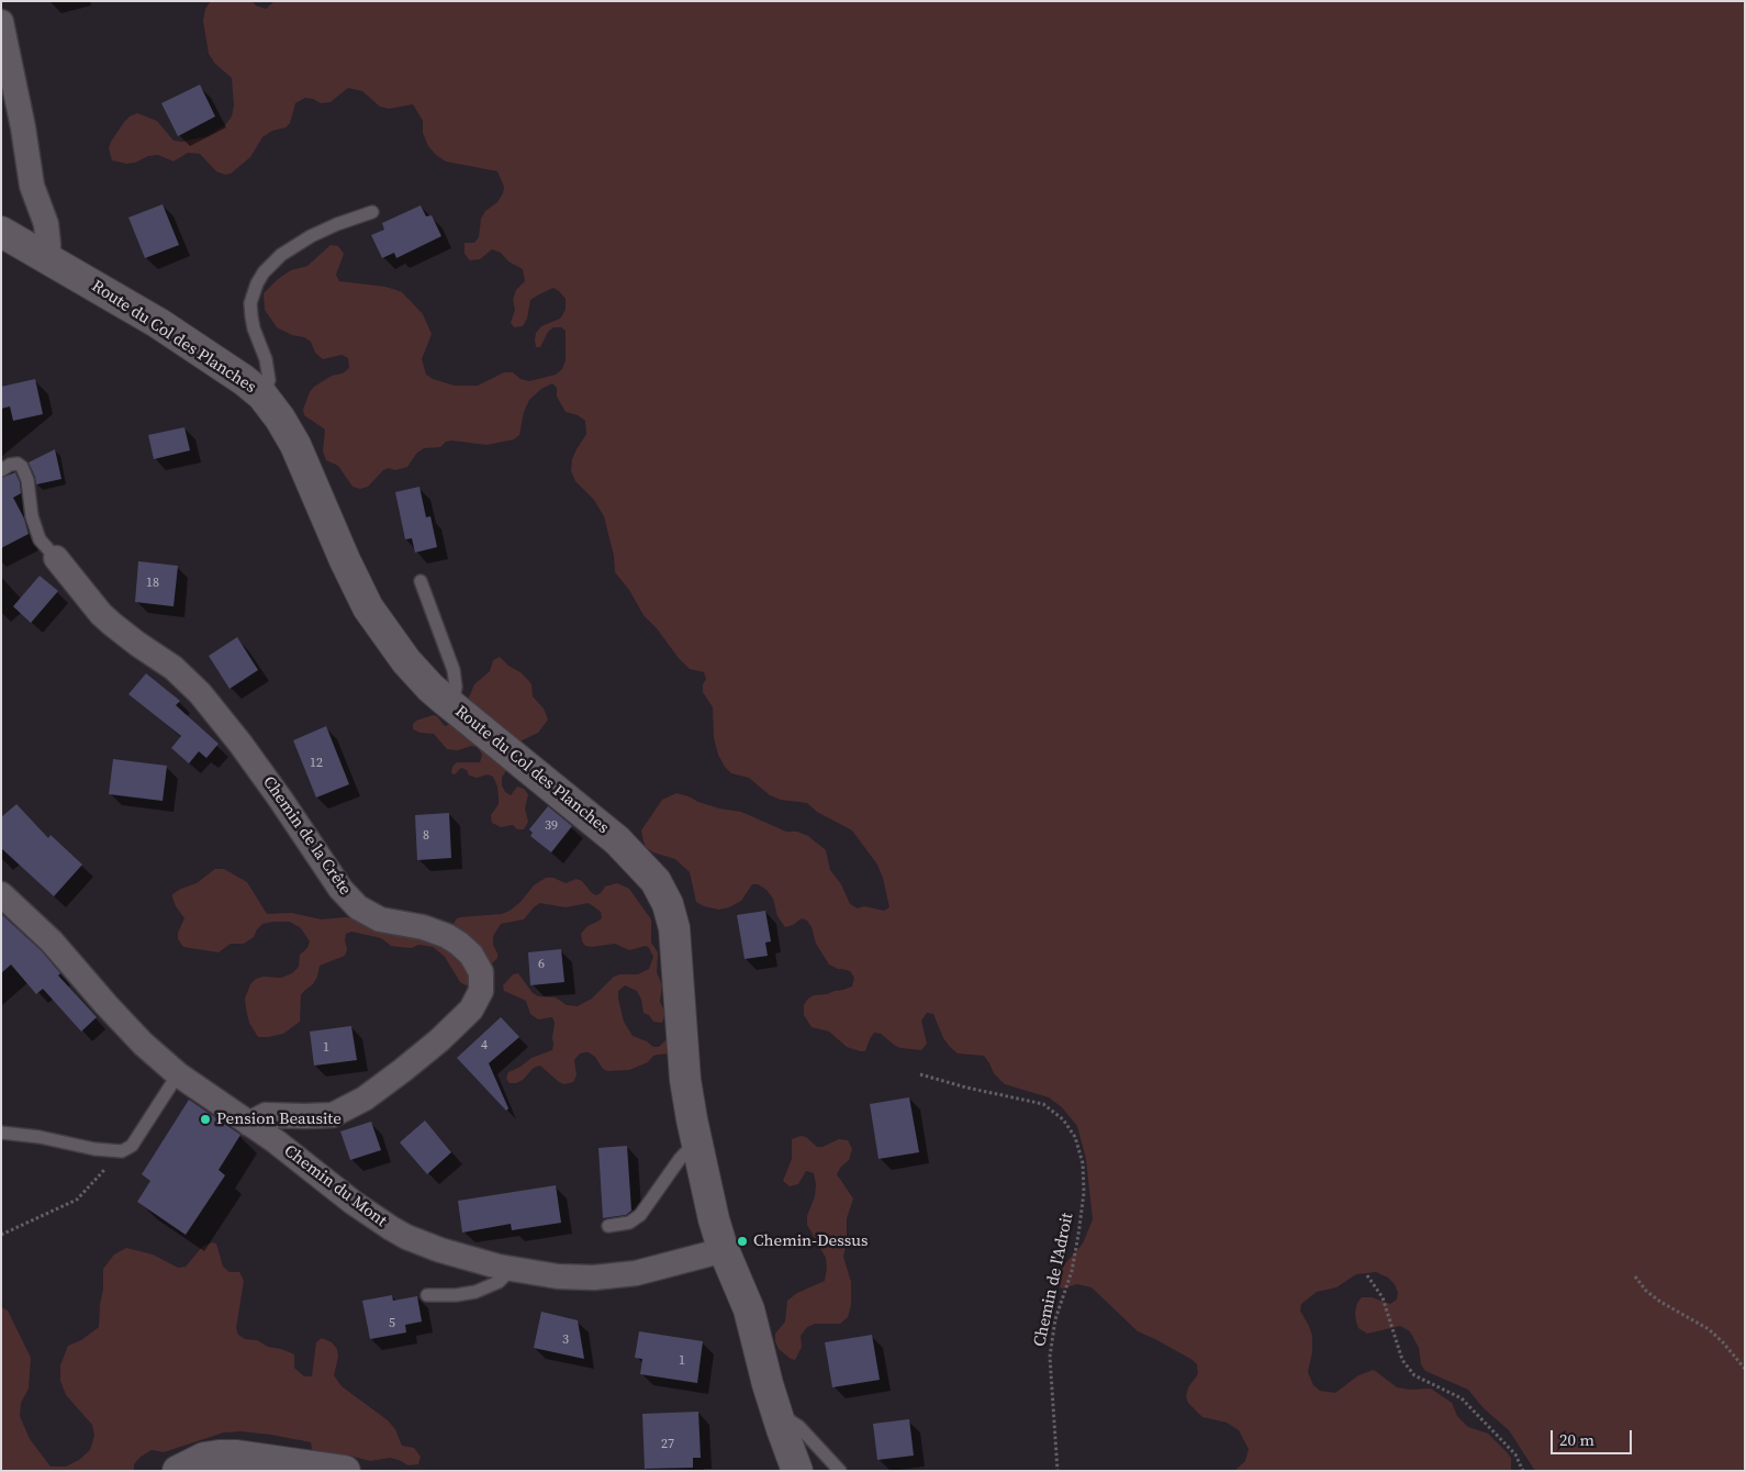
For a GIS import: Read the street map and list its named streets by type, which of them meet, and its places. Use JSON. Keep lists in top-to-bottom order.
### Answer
{
  "streets": {
    "street": ["Route du Col des Planches", "Chemin de la Crête", "Chemin du Mont"],
    "path": ["Chemin de l'Adroit"]
  },
  "crossings": [
    ["Route du Col des Planches", "Chemin du Mont"],
    ["Chemin de la Crête", "Chemin du Mont"]
  ],
  "places": ["Pension Beausite", "Chemin-Dessus"],
  "house_numbers": [
    "18",
    "12",
    "39",
    "8",
    "6",
    "4",
    "1",
    "5",
    "3",
    "1",
    "27"
  ],
  "scale_bar": "20 m"
}
